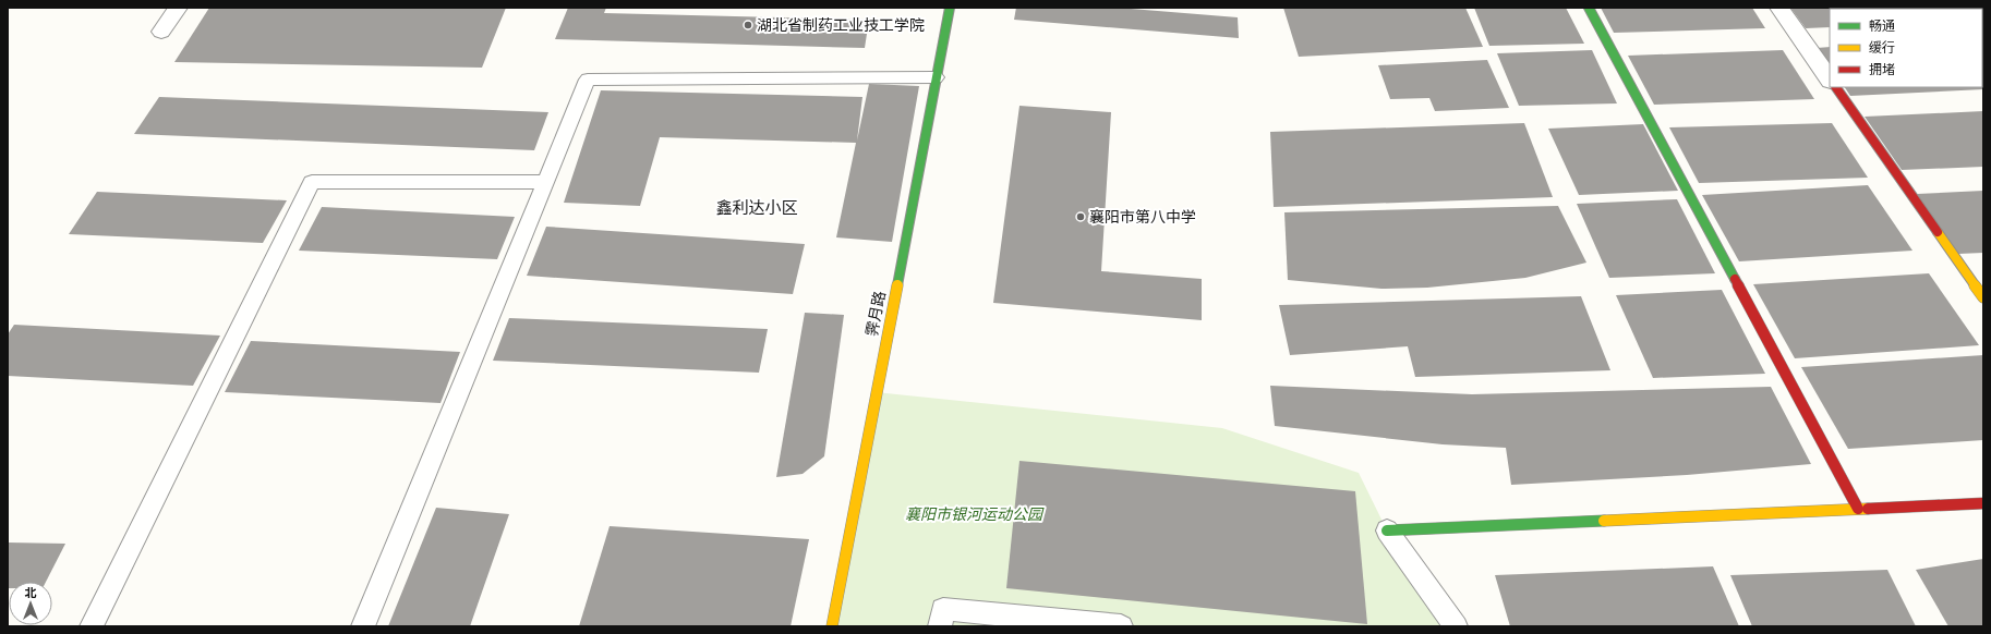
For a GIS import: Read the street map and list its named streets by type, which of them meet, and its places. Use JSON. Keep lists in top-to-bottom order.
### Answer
{
  "streets": {
    "street": ["霁月路"]
  },
  "districts": ["鑫利达小区"],
  "parks": ["襄阳市银河运动公园"],
  "places": ["湖北省制药工业技工学院", "襄阳市第八中学"],
  "legend": ["畅通", "缓行", "拥堵"],
  "north": "top"
}
